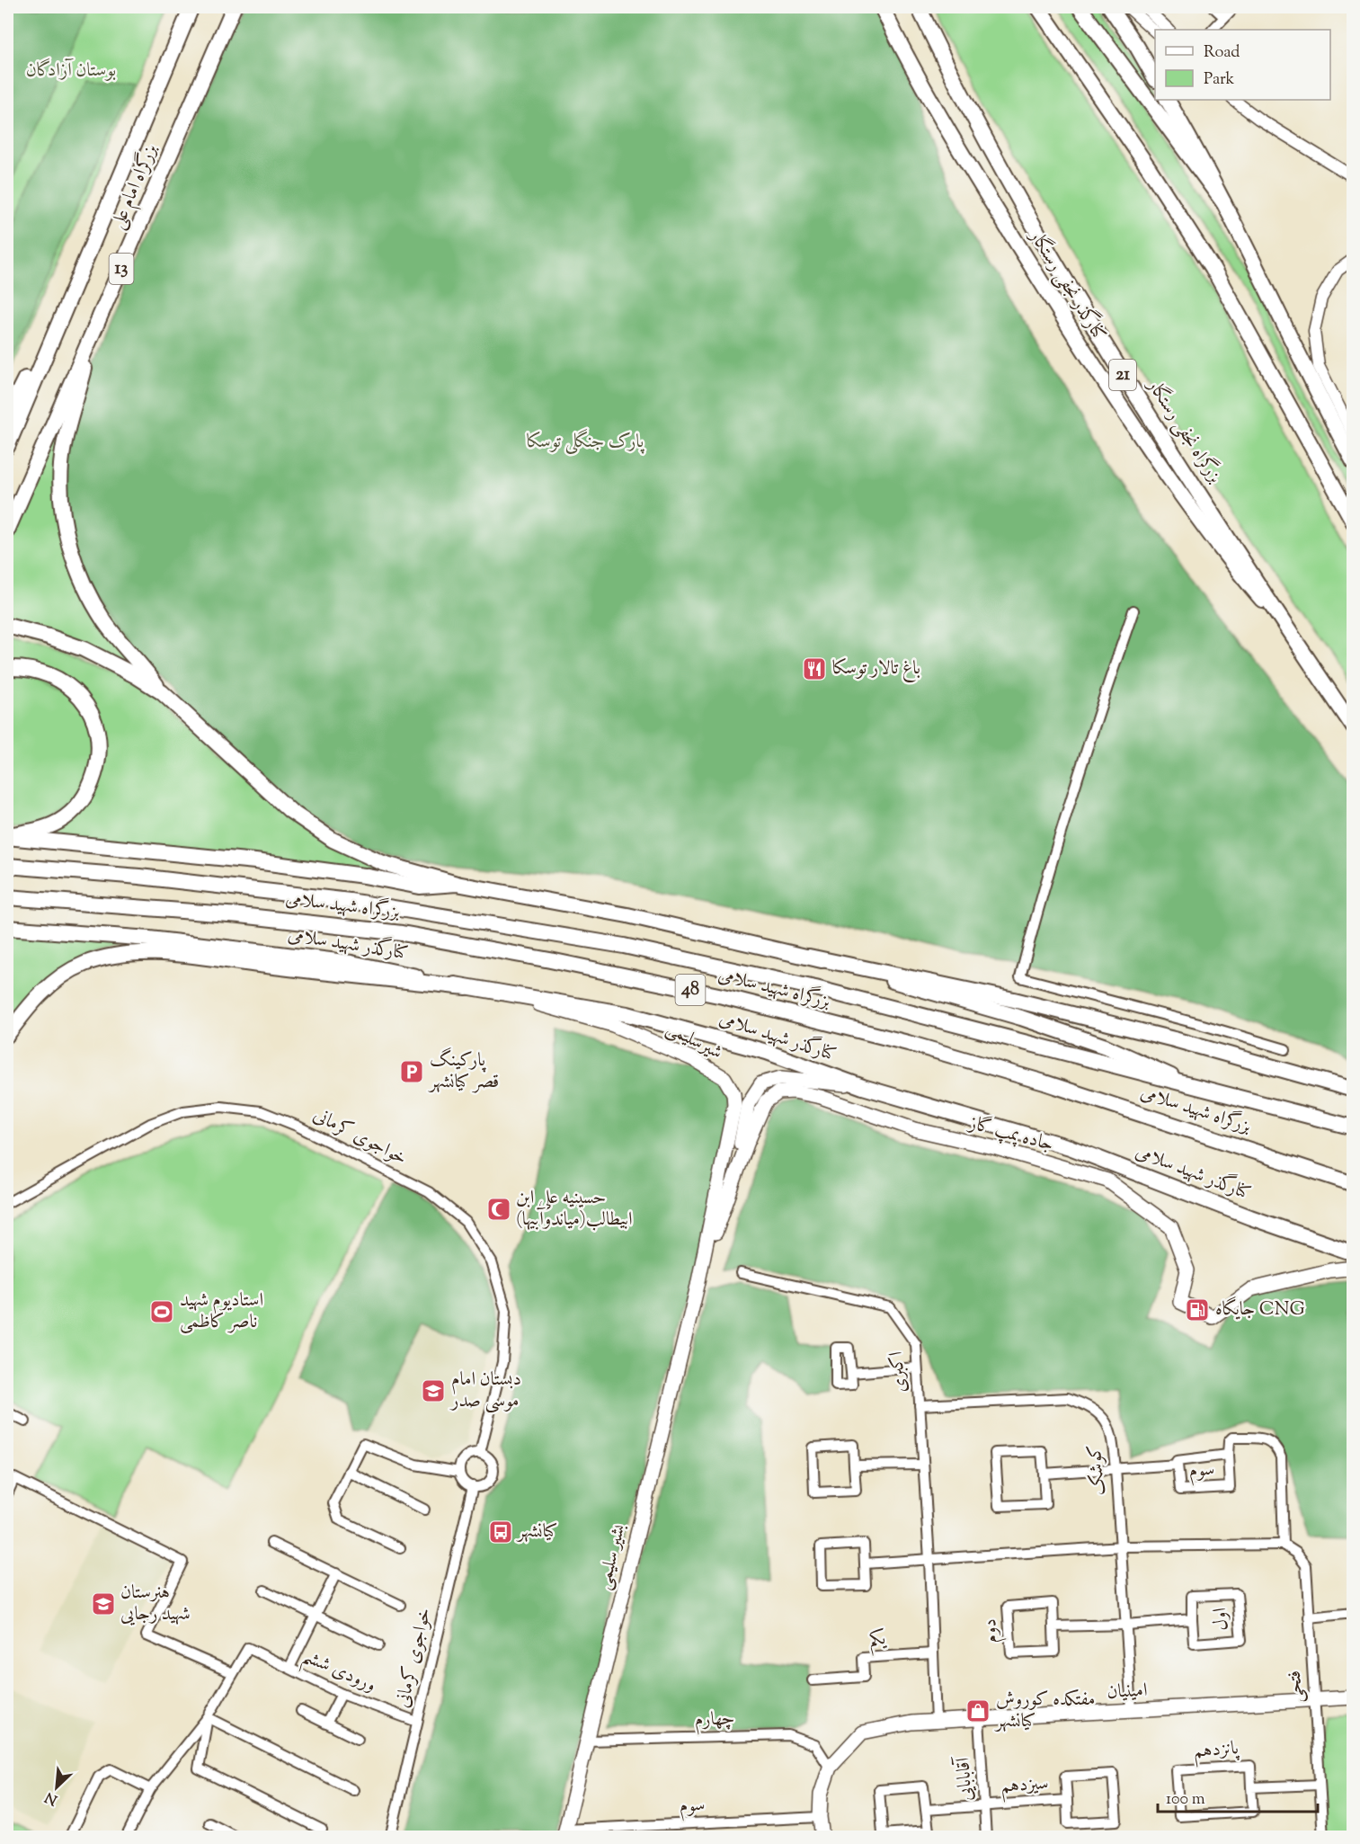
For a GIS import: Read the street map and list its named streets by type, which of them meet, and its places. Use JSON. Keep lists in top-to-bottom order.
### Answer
{
  "streets": {
    "main road": [
      "بزرگراه امام علی",
      "13",
      "کنارگذر نجفی رستگار",
      "21",
      "بزرگراه نجفی رستگار",
      "بزرگراه شهید سلامی",
      "کنارگذر شهید سلامی",
      "48",
      "شیرسلیمی",
      "جاده پمپ گاز",
      "بشیر سلیمی",
      "امینیان"
    ],
    "street": [
      "خواجوی کرمانی",
      "اکبری",
      "کوشک",
      "سوم",
      "اول",
      "دوم",
      "یکم",
      "ورودی ششم",
      "فتحی",
      "چهارم",
      "پانزدهم",
      "آقابابایی",
      "سیزدهم"
    ]
  },
  "crossings": [
    ["کنارگذر نجفی رستگار", "بزرگراه نجفی رستگار"],
    ["کنارگذر شهید سلامی", "شیرسلیمی"],
    ["شیرسلیمی", "جاده پمپ گاز"],
    ["شیرسلیمی", "بشیر سلیمی"],
    ["خواجوی کرمانی", "ورودی ششم"],
    ["اکبری", "کوشک"],
    ["اکبری", "یکم"],
    ["اکبری", "امینیان"],
    ["کوشک", "سوم"],
    ["کوشک", "اول"],
    ["کوشک", "امینیان"],
    ["سوم", "بشیر سلیمی"],
    ["سوم", "امینیان"],
    ["بشیر سلیمی", "چهارم"],
    ["فتحی", "امینیان"],
    ["امینیان", "چهارم"],
    ["امینیان", "آقابابایی"],
    ["آقابابایی", "سیزدهم"]
  ],
  "parks": ["بوستان آزادگان", "پارک جنگلی توسکا"],
  "places": {
    "restaurant": ["باغ تالار توسکا"],
    "parking": ["پارکینگ قصر کیانشهر"],
    "mosque": ["حسینیه علی ابن ابیطالب(میاندوآبیها)"],
    "fuel station": ["جایگاه CNG"],
    "sports": ["استادیوم شهید ناصر کاظمی"],
    "school or university": ["دبستان امام موسی صدر", "هنرستان شهید رجایی"],
    "bus stop": ["کیانشهر"],
    "shop": ["مفتکده کوروش کیانشهر"]
  },
  "legend": ["Road", "Park"],
  "scale_bar": "100 m",
  "north": "bottom left"
}
